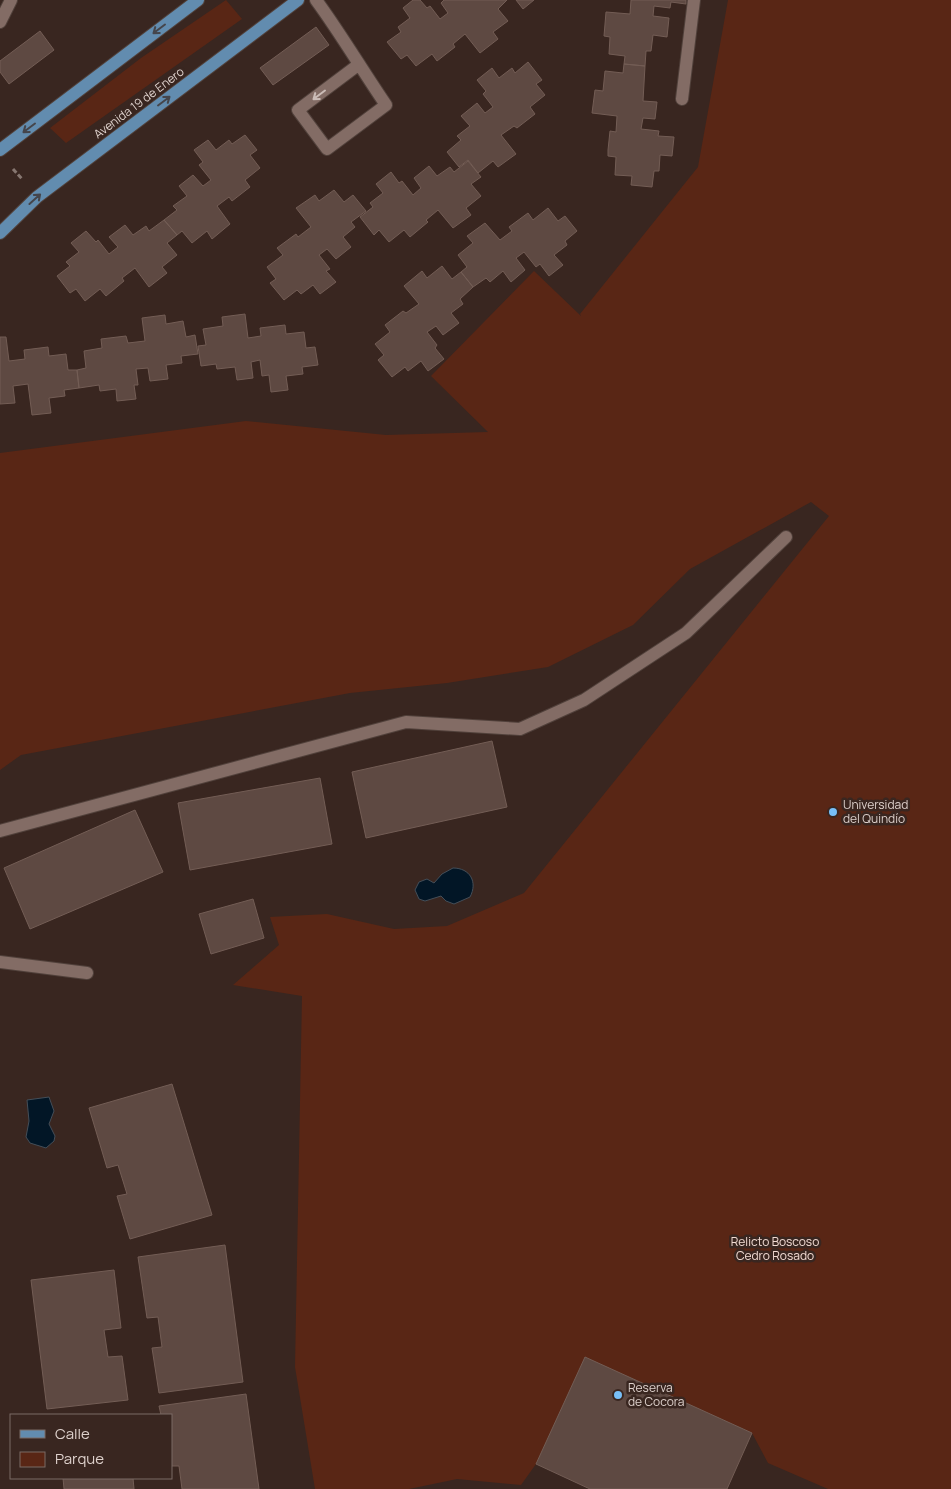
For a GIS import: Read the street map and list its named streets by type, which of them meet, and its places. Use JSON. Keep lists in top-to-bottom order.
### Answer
{
  "streets": {
    "main road": ["Avenida 19 de Enero"]
  },
  "parks": ["Relicto Boscoso Cedro Rosado"],
  "places": ["Universidad del Quindío", "Reserva de Cocora"],
  "legend": ["Calle", "Parque"]
}
